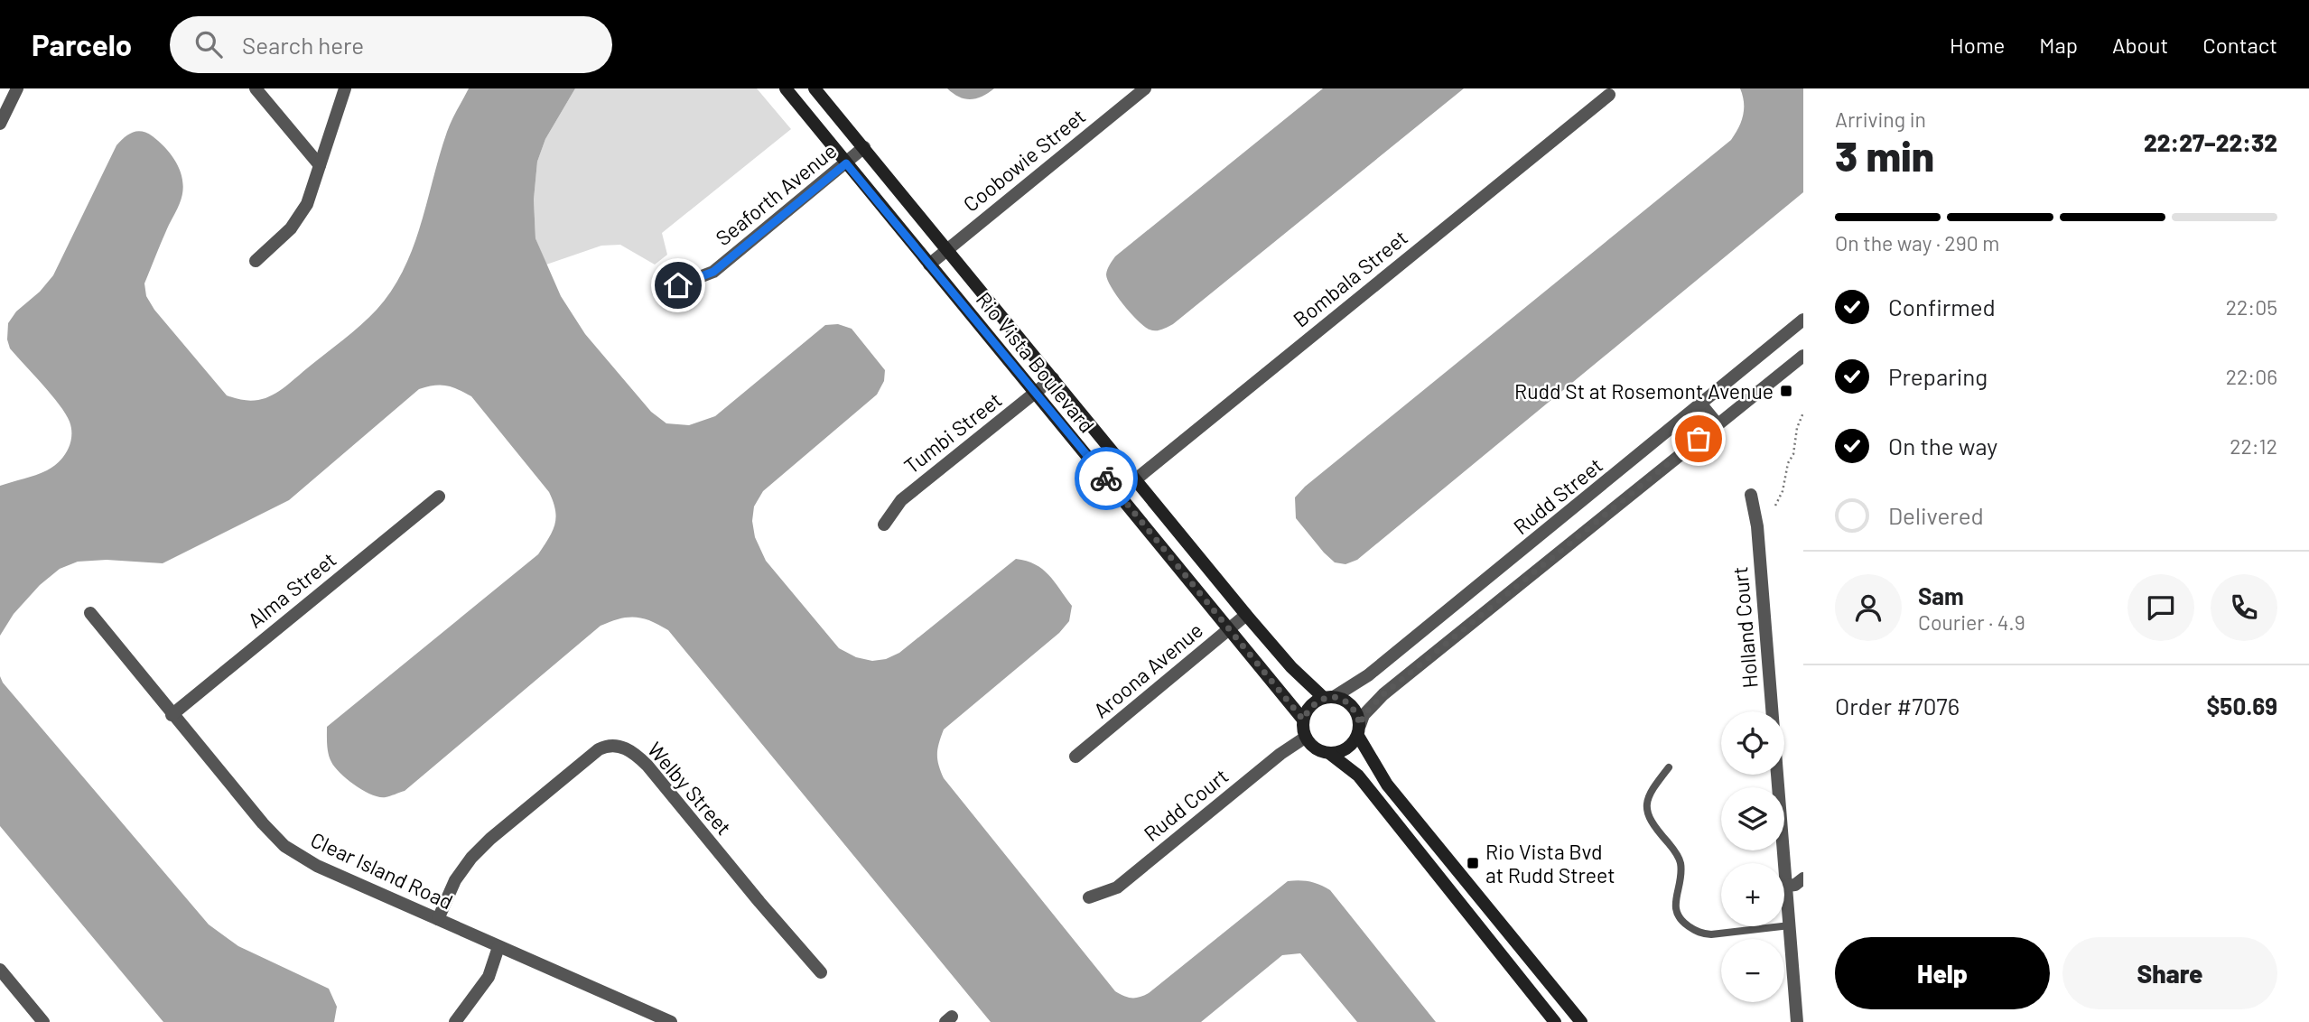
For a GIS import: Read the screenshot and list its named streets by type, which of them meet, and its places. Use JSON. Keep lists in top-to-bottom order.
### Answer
{
  "streets": {
    "street": [
      "Coobowie Street",
      "Seaforth Avenue",
      "Bombala Street",
      "Rio Vista Boulevard",
      "Tumbi Street",
      "Rudd Street",
      "Alma Street",
      "Holland Court",
      "Aroona Avenue",
      "Welby Street",
      "Rudd Court",
      "Clear Island Road"
    ]
  },
  "crossings": [
    ["Coobowie Street", "Rio Vista Boulevard"],
    ["Seaforth Avenue", "Rio Vista Boulevard"],
    ["Bombala Street", "Rio Vista Boulevard"],
    ["Rio Vista Boulevard", "Tumbi Street"],
    ["Rio Vista Boulevard", "Rudd Street"],
    ["Rio Vista Boulevard", "Aroona Avenue"],
    ["Rio Vista Boulevard", "Rudd Court"],
    ["Rudd Street", "Rudd Court"],
    ["Alma Street", "Clear Island Road"],
    ["Welby Street", "Clear Island Road"]
  ],
  "places": {
    "transit": ["Rudd St at Rosemont Avenue", "Rio Vista Bvd at Rudd Street"]
  },
  "page": {
    "header": "Parcelo",
    "search": "Search here",
    "nav": [
      "Home",
      "Map",
      "About",
      "Contact"
    ],
    "heading": ["3 min", "Arriving in", "22:27–22:32"],
    "panel": [
      "Sam",
      "Courier · 4.9",
      "Order #7076",
      "$50.69"
    ],
    "bar": "On the way · 290 m",
    "list": [
      ["Confirmed", "22:05"],
      ["Preparing", "22:06"],
      ["On the way", "22:12"],
      "Delivered"
    ],
    "map_buttons": ["+", "−"],
    "buttons": ["Help", "Share"]
  }
}
